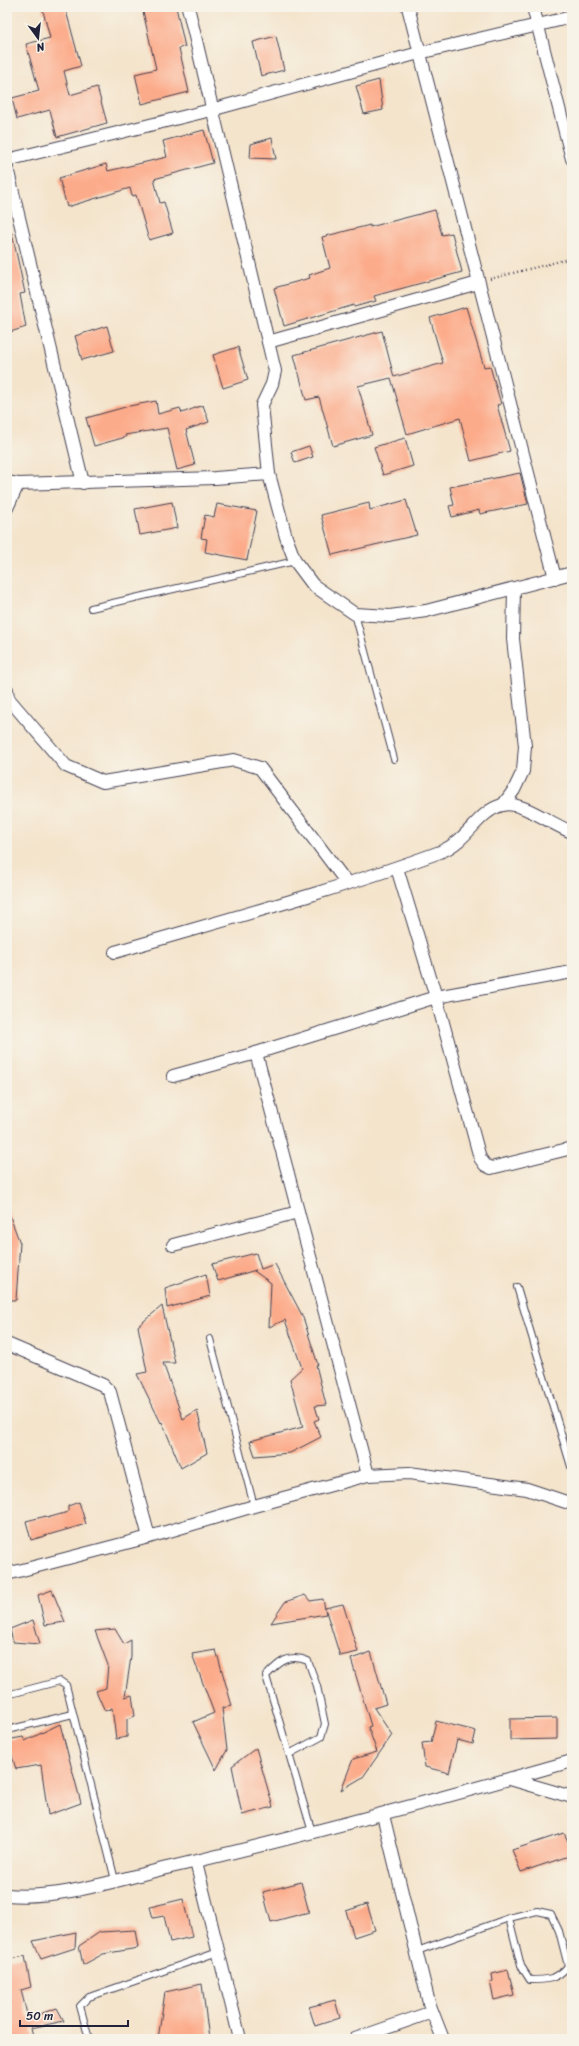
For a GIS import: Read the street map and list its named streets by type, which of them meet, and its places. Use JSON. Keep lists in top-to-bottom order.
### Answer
{
  "scale_bar": "50 m",
  "north": "bottom"
}
